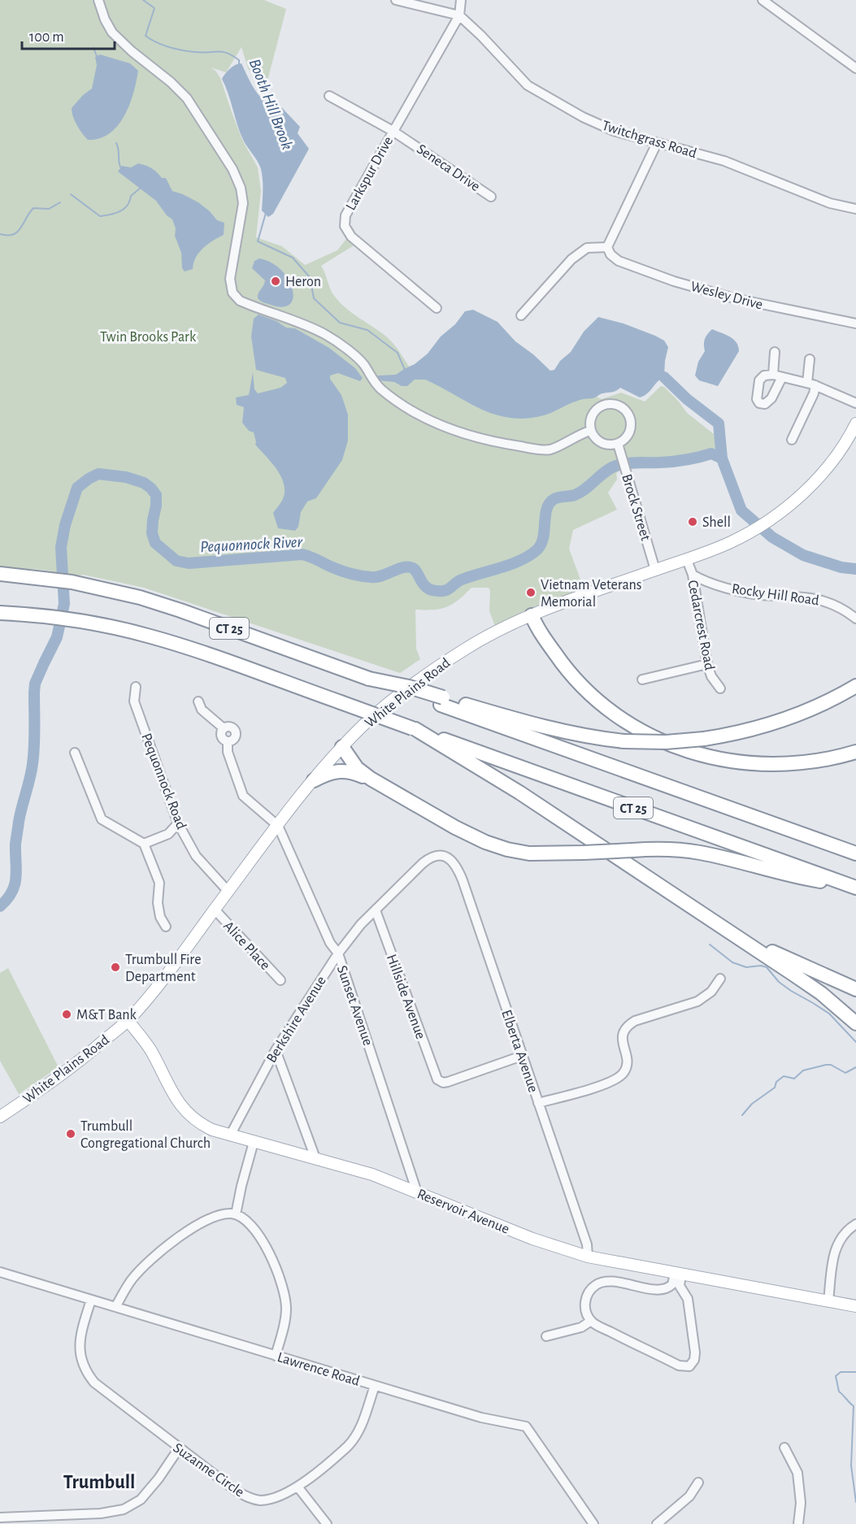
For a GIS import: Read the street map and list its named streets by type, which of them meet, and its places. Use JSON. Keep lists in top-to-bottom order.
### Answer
{
  "streets": {
    "highway": ["CT 25"],
    "main road": ["White Plains Road", "Reservoir Avenue"],
    "street": [
      "Twitchgrass Road",
      "Seneca Drive",
      "Larkspur Drive",
      "Wesley Drive",
      "Brock Street",
      "Rocky Hill Road",
      "Cedarcrest Road",
      "Pequonnock Road",
      "Alice Place",
      "Hillside Avenue",
      "Sunset Avenue",
      "Berkshire Avenue",
      "Elberta Avenue",
      "Lawrence Road",
      "Suzanne Circle"
    ]
  },
  "crossings": [
    ["Twitchgrass Road", "Larkspur Drive"],
    ["Seneca Drive", "Larkspur Drive"],
    ["Brock Street", "White Plains Road"],
    ["Rocky Hill Road", "Cedarcrest Road"],
    ["Cedarcrest Road", "White Plains Road"],
    ["White Plains Road", "Pequonnock Road"],
    ["White Plains Road", "Alice Place"],
    ["White Plains Road", "Sunset Avenue"],
    ["White Plains Road", "Reservoir Avenue"],
    ["Hillside Avenue", "Berkshire Avenue"],
    ["Hillside Avenue", "Elberta Avenue"],
    ["Sunset Avenue", "Berkshire Avenue"],
    ["Sunset Avenue", "Reservoir Avenue"],
    ["Berkshire Avenue", "Elberta Avenue"],
    ["Berkshire Avenue", "Reservoir Avenue"],
    ["Elberta Avenue", "Reservoir Avenue"],
    ["Lawrence Road", "Suzanne Circle"]
  ],
  "districts": ["Trumbull"],
  "water": ["Booth Hill Brook", "Pequonnock River"],
  "parks": ["Twin Brooks Park"],
  "places": [
    "Heron",
    "Shell",
    "Vietnam Veterans Memorial",
    "Trumbull Fire Department",
    "M&T Bank",
    "Trumbull Congregational Church"
  ],
  "scale_bar": "100 m"
}
